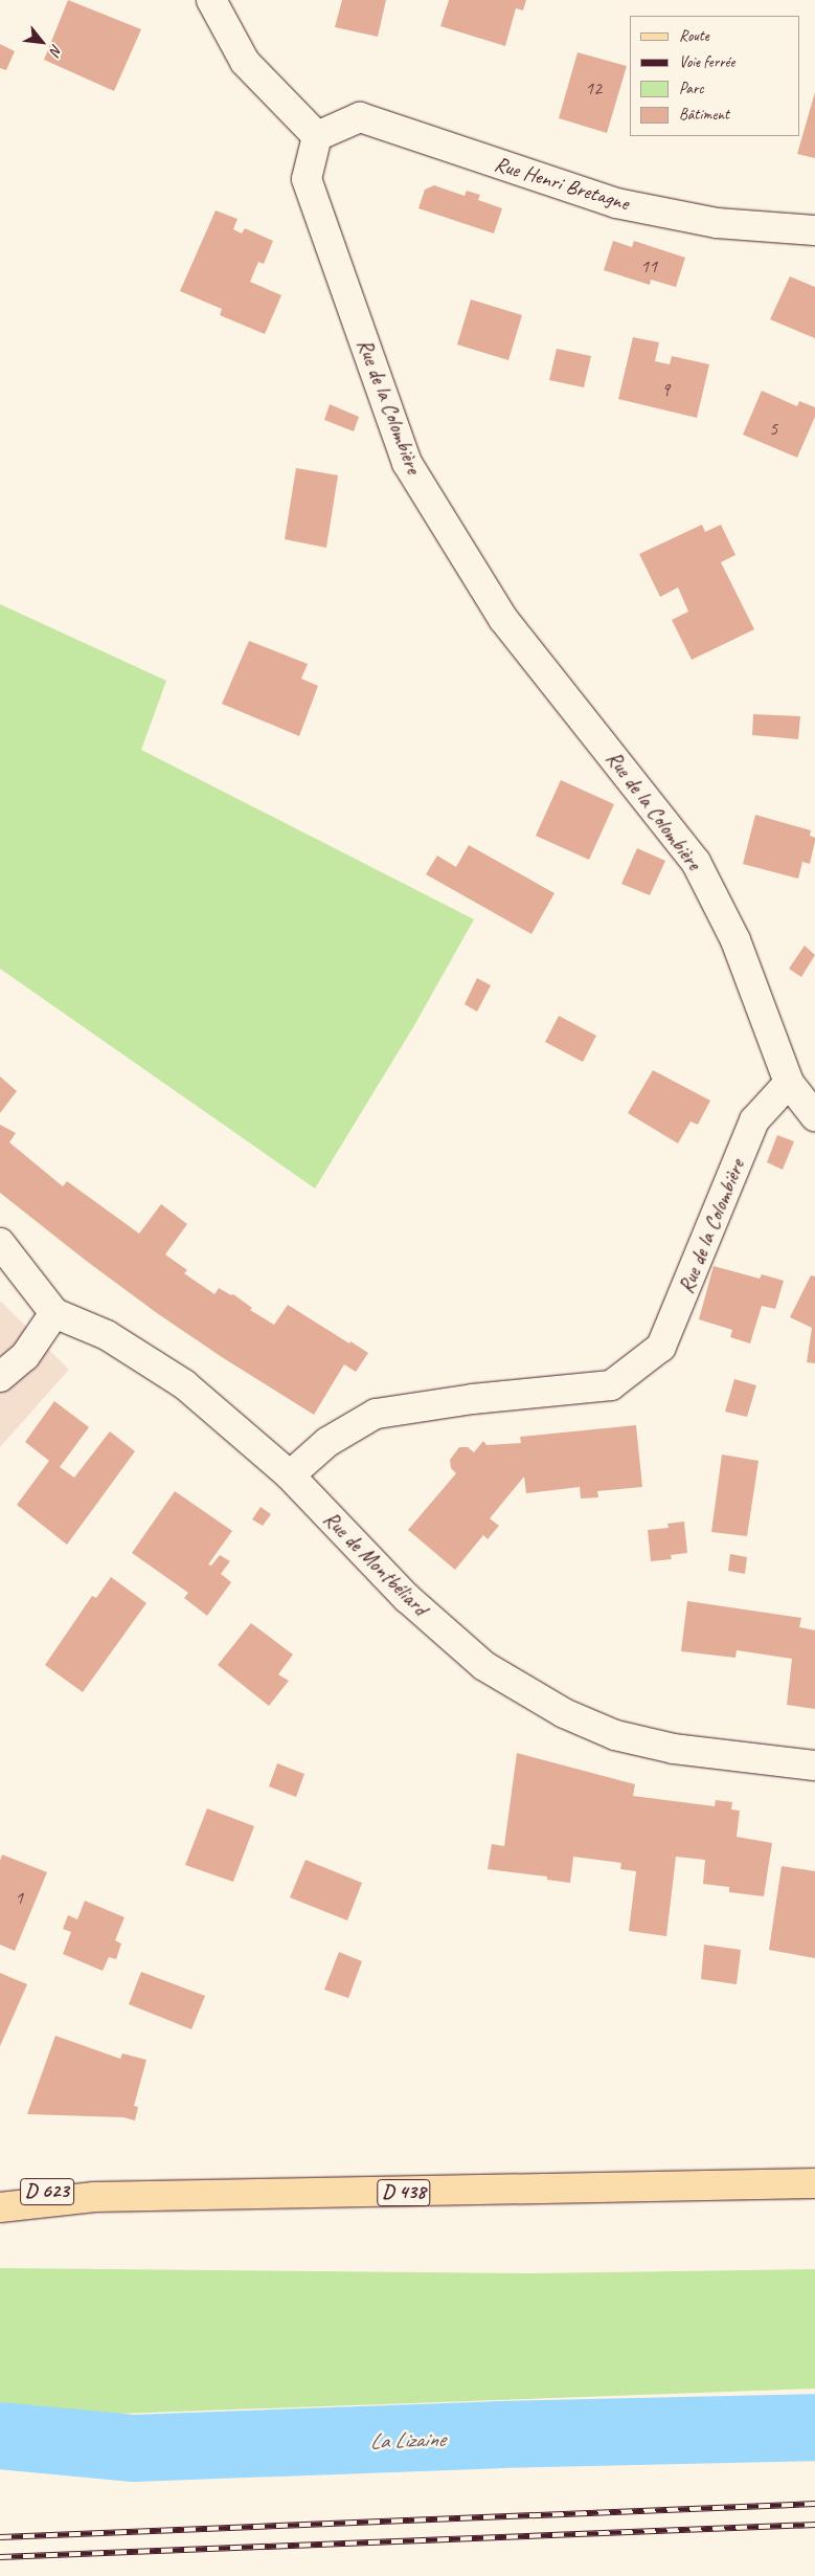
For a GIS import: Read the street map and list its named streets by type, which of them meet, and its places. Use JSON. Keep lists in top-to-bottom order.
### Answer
{
  "streets": {
    "main road": ["D 623", "D 438"],
    "street": ["Rue Henri Bretagne", "Rue de la Colombière", "Rue de Montbéliard"]
  },
  "crossings": [
    ["Rue Henri Bretagne", "Rue de la Colombière"],
    ["Rue de la Colombière", "Rue de Montbéliard"],
    ["D 623", "D 438"]
  ],
  "water": ["La Lizaine"],
  "house_numbers": [
    "12",
    "11",
    "9",
    "5",
    "1"
  ],
  "legend": [
    "Route",
    "Voie ferrée",
    "Parc",
    "Bâtiment"
  ],
  "north": "bottom right"
}
